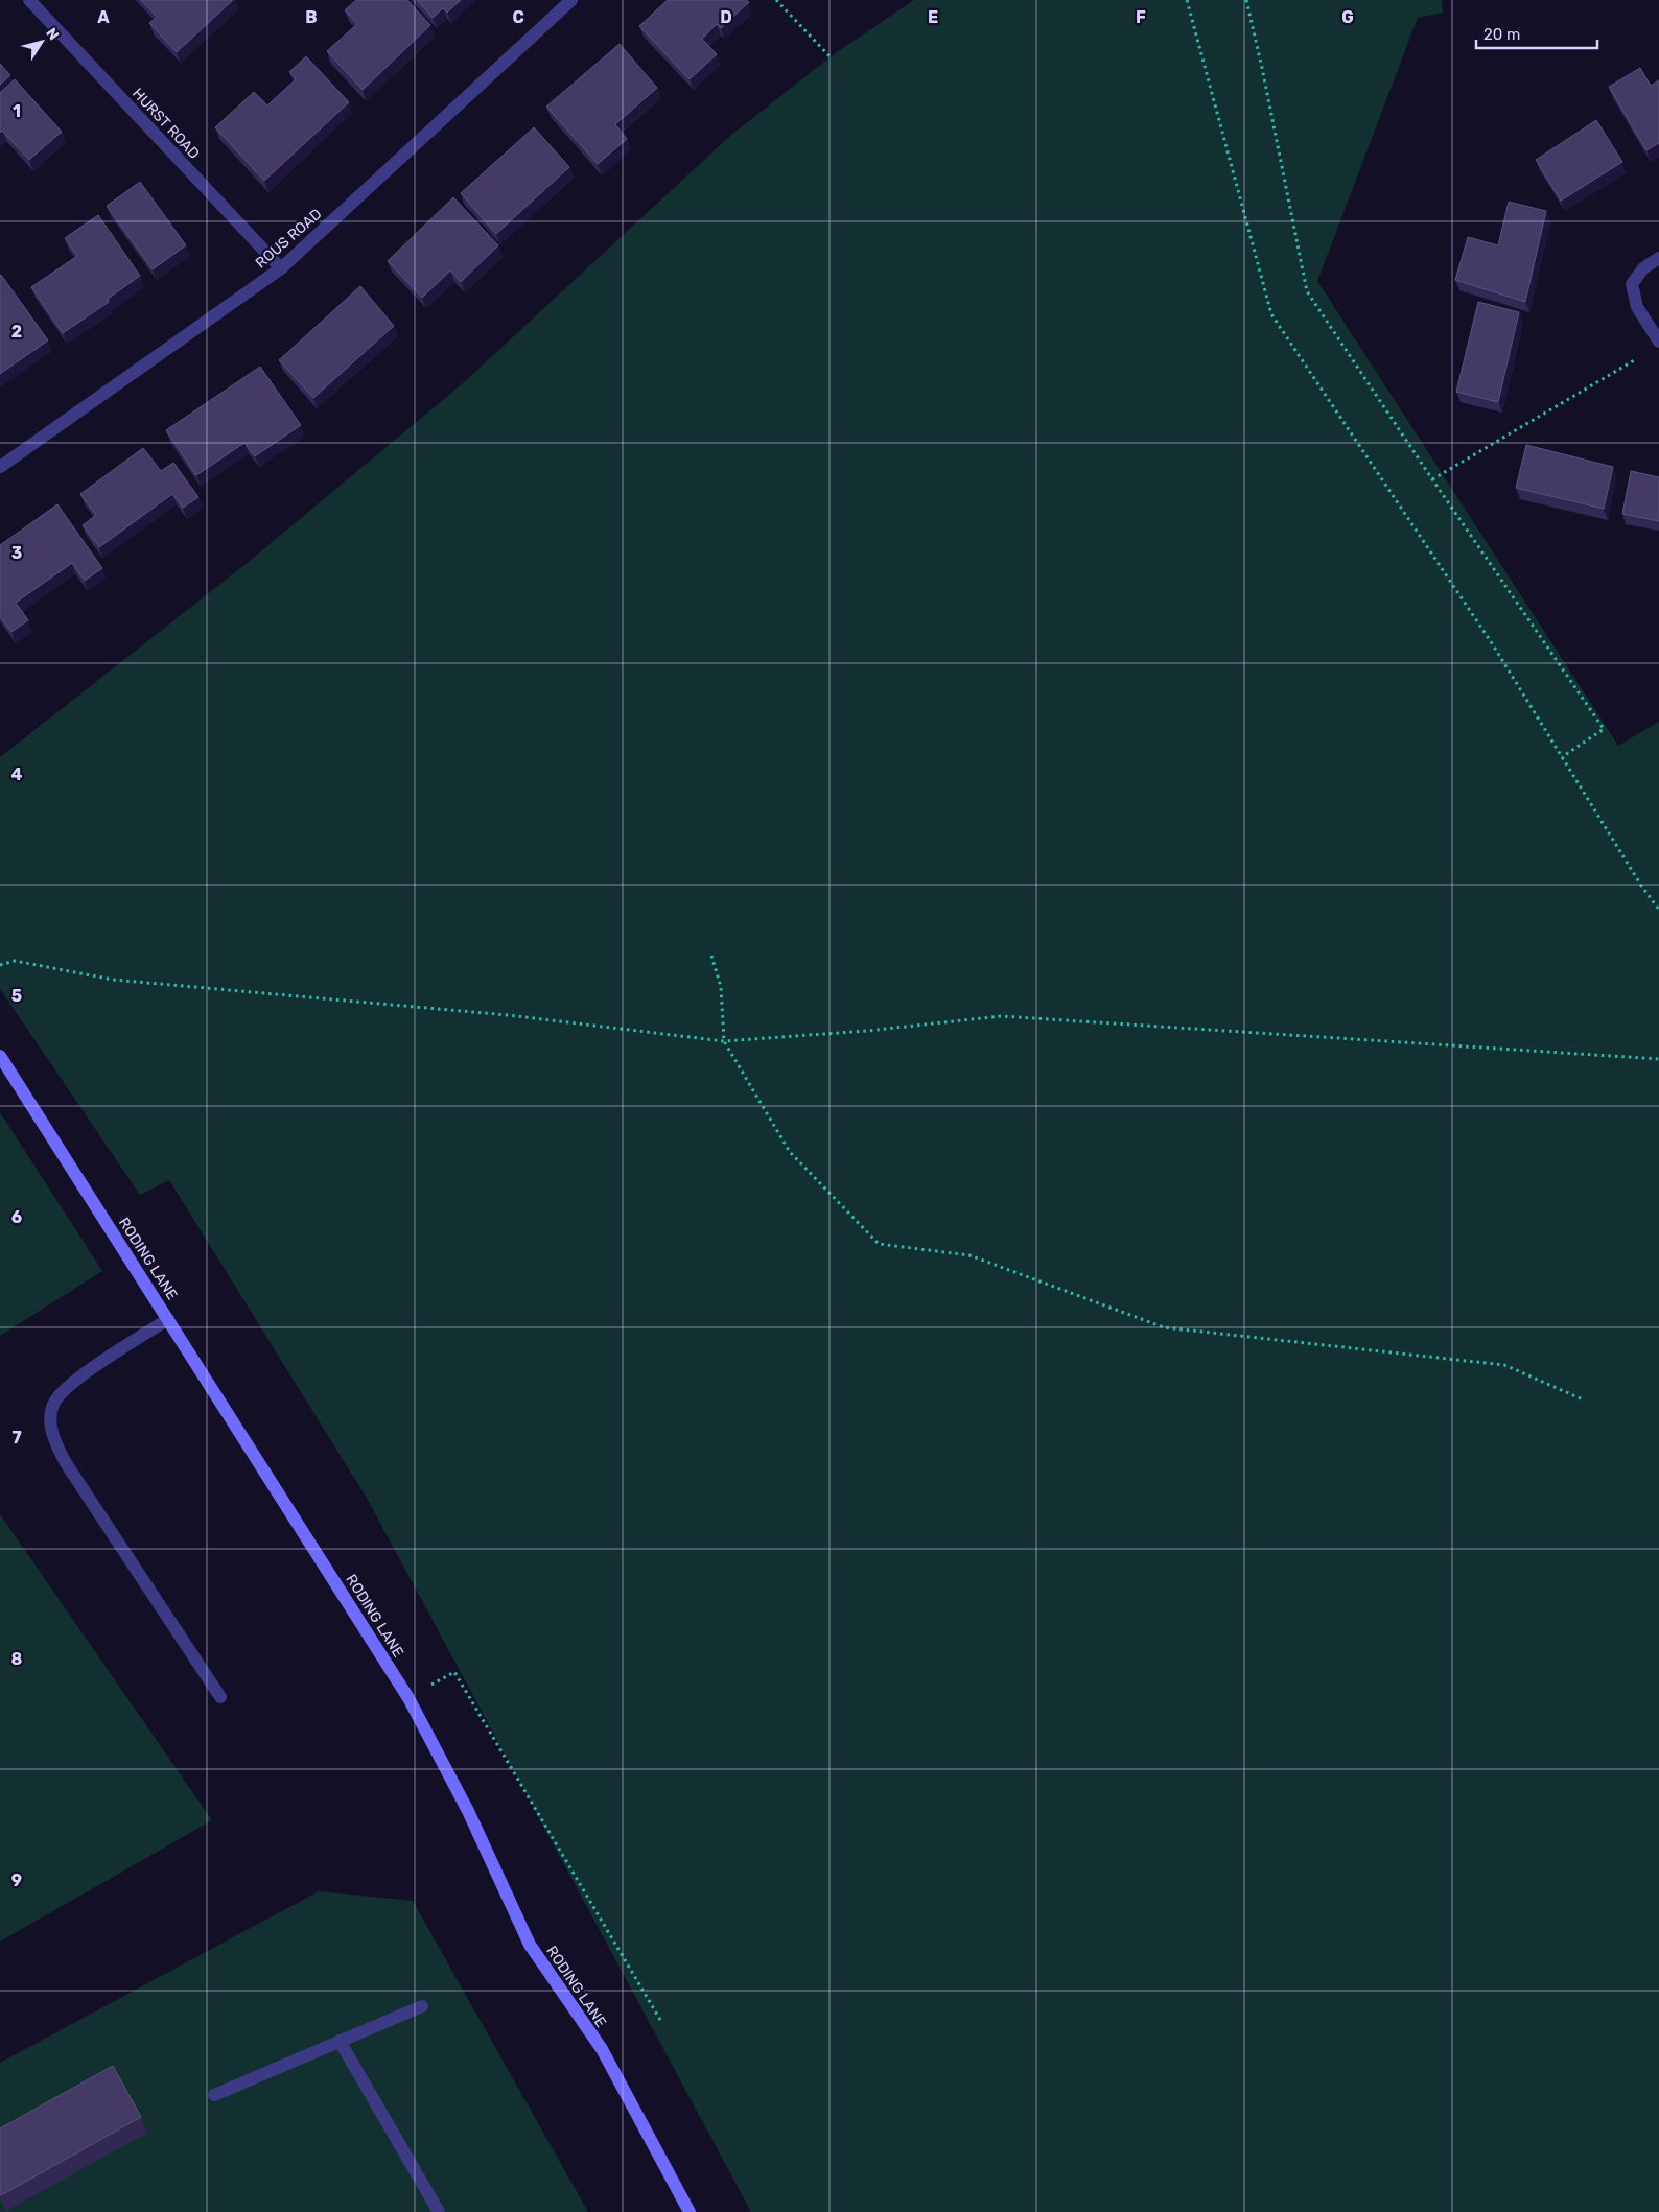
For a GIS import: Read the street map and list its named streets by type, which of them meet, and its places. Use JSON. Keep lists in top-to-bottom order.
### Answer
{
  "streets": {
    "main road": ["RODING LANE"],
    "street": ["HURST ROAD", "ROUS ROAD"]
  },
  "crossings": [
    ["HURST ROAD", "ROUS ROAD"]
  ],
  "scale_bar": "20 m",
  "north": "top right",
  "grid": {
    "columns": [
      "A",
      "B",
      "C",
      "D",
      "E",
      "F",
      "G"
    ],
    "rows": [
      "1",
      "2",
      "3",
      "4",
      "5",
      "6",
      "7",
      "8",
      "9"
    ]
  }
}
